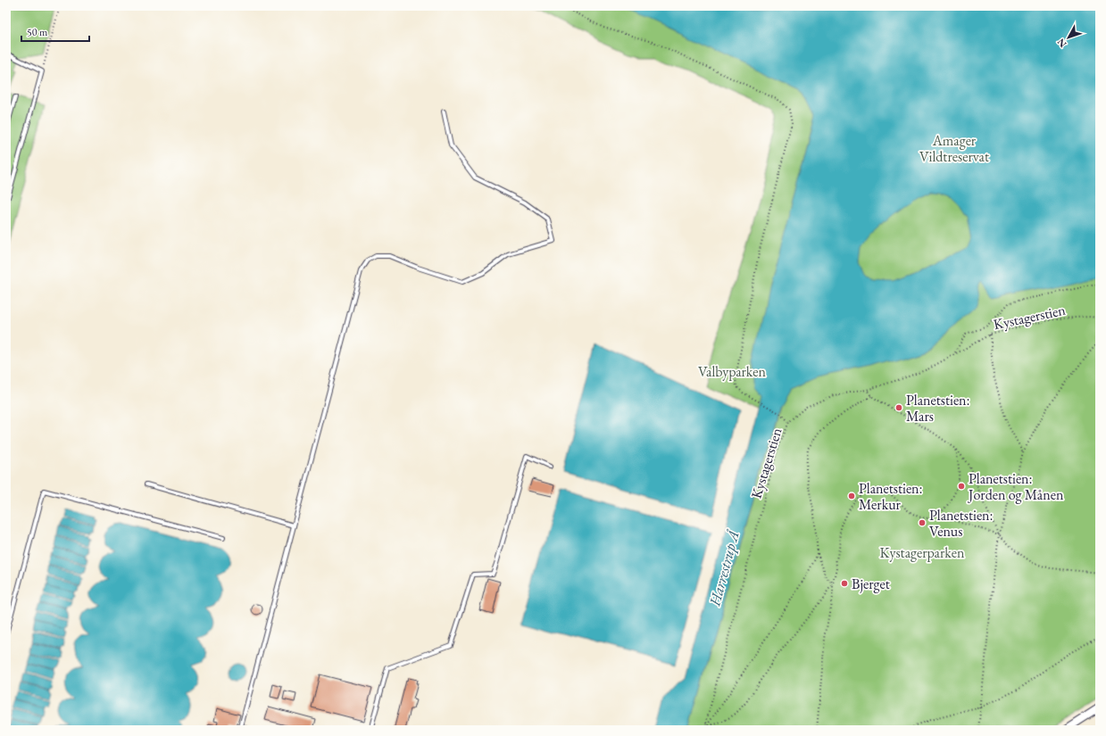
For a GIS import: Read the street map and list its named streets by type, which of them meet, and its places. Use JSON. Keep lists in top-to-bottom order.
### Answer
{
  "streets": {
    "path": ["Kystagerstien"]
  },
  "water": ["Harrestrup Å"],
  "parks": ["Amager Vildtreservat", "Valbyparken", "Kystagerparken"],
  "places": [
    "Planetstien: Mars",
    "Planetstien: Jorden og Månen",
    "Planetstien: Merkur",
    "Planetstien: Venus",
    "Bjerget"
  ],
  "scale_bar": "50 m",
  "north": "bottom left"
}
